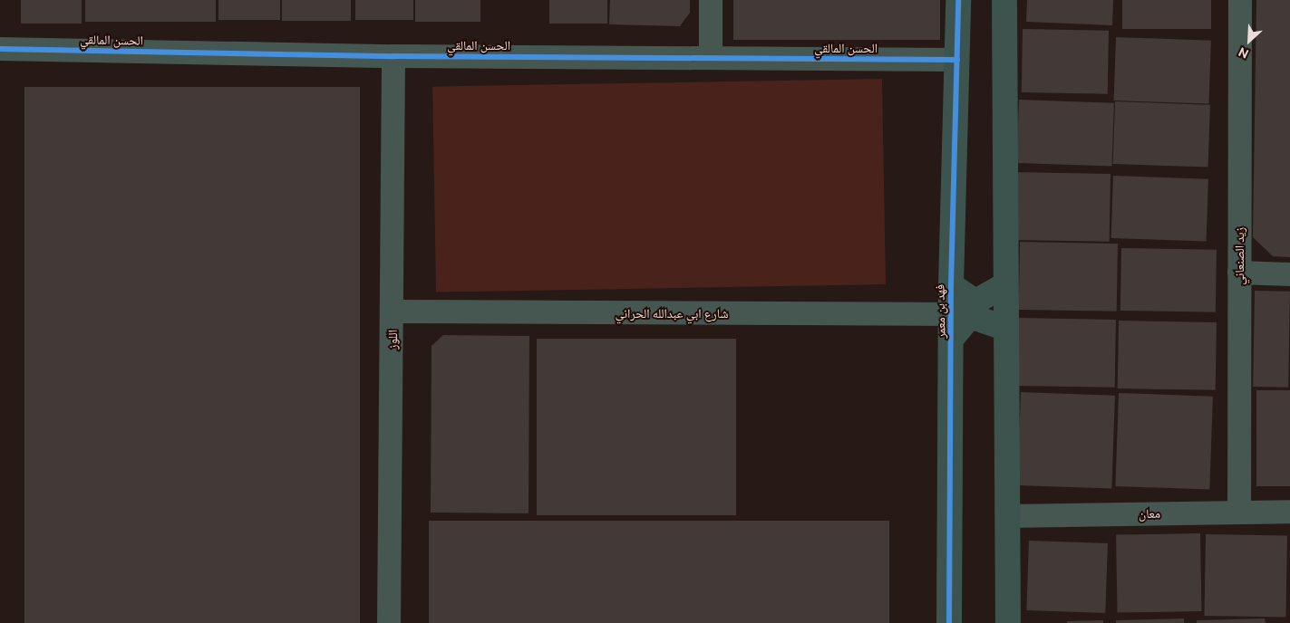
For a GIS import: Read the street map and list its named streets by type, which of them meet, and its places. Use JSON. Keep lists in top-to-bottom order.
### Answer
{
  "streets": {
    "street": [
      "الحسن المالقي",
      "زيد الصنعاني",
      "فهد بن معمر",
      "شارع ابي عبدالله الحراني",
      "اللوز",
      "معان"
    ]
  },
  "crossings": [
    ["الحسن المالقي", "فهد بن معمر"],
    ["الحسن المالقي", "اللوز"],
    ["زيد الصنعاني", "معان"],
    ["فهد بن معمر", "شارع ابي عبدالله الحراني"],
    ["شارع ابي عبدالله الحراني", "اللوز"]
  ],
  "north": "bottom left"
}
